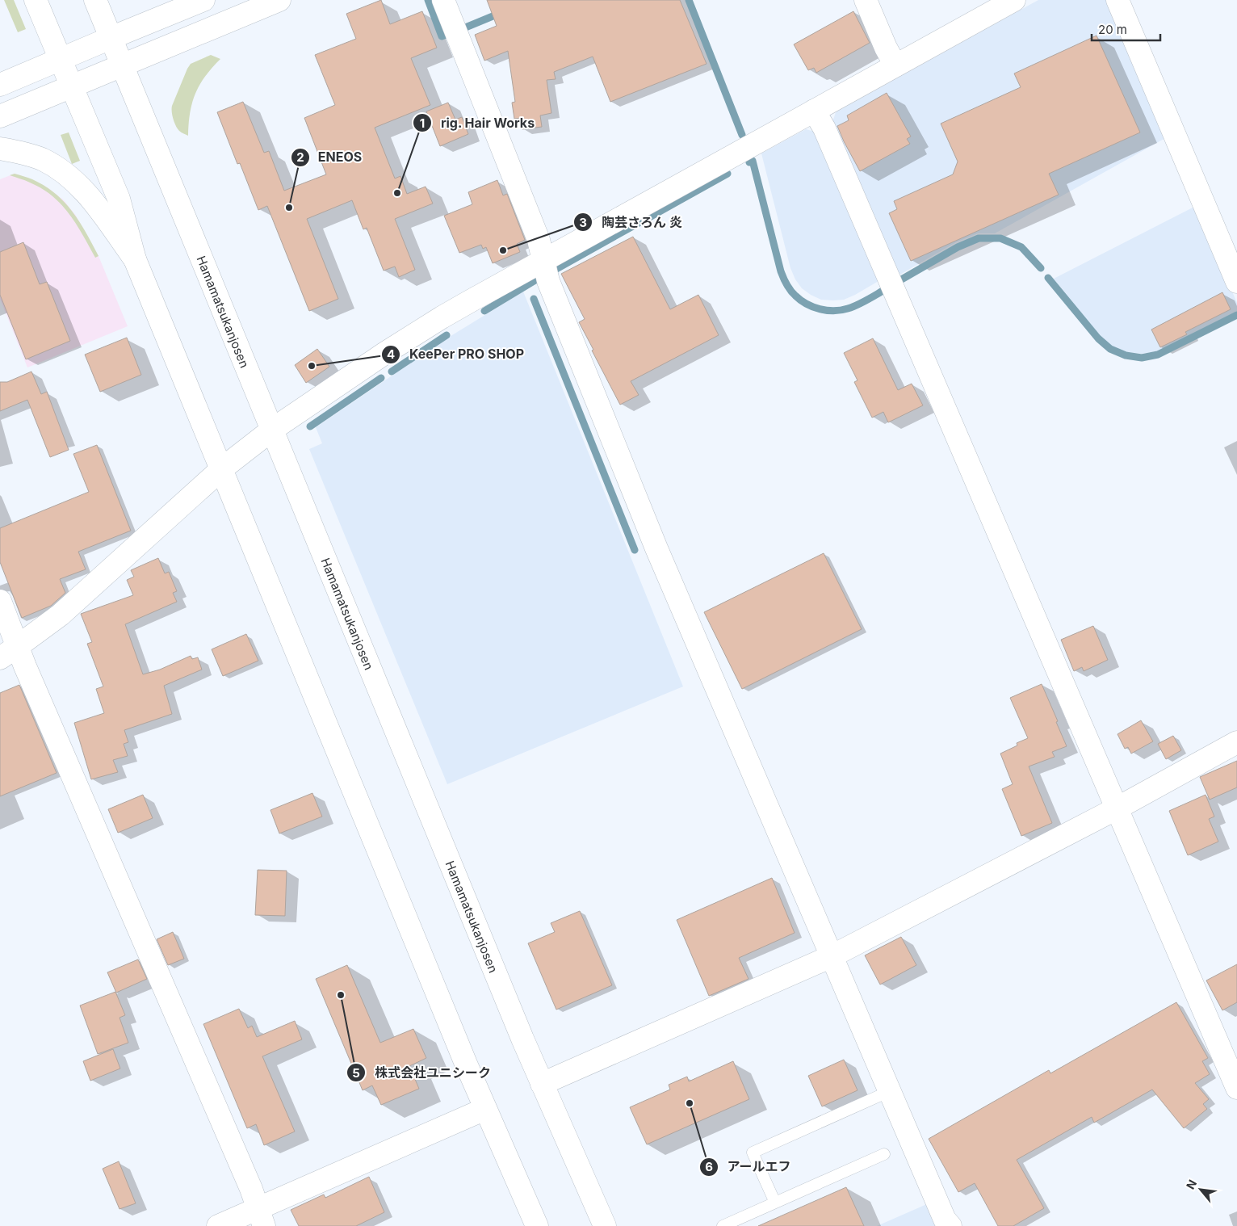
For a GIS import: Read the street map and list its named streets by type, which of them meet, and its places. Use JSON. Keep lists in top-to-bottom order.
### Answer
{
  "streets": {
    "main road": ["Hamamatsukanjosen"]
  },
  "places": [
    "rig. Hair Works",
    "ENEOS",
    "陶芸さろん 炎",
    "KeePer PRO SHOP",
    "株式会社ユニシーク",
    "アールエフ"
  ],
  "scale_bar": "20 m",
  "north": "top left"
}
